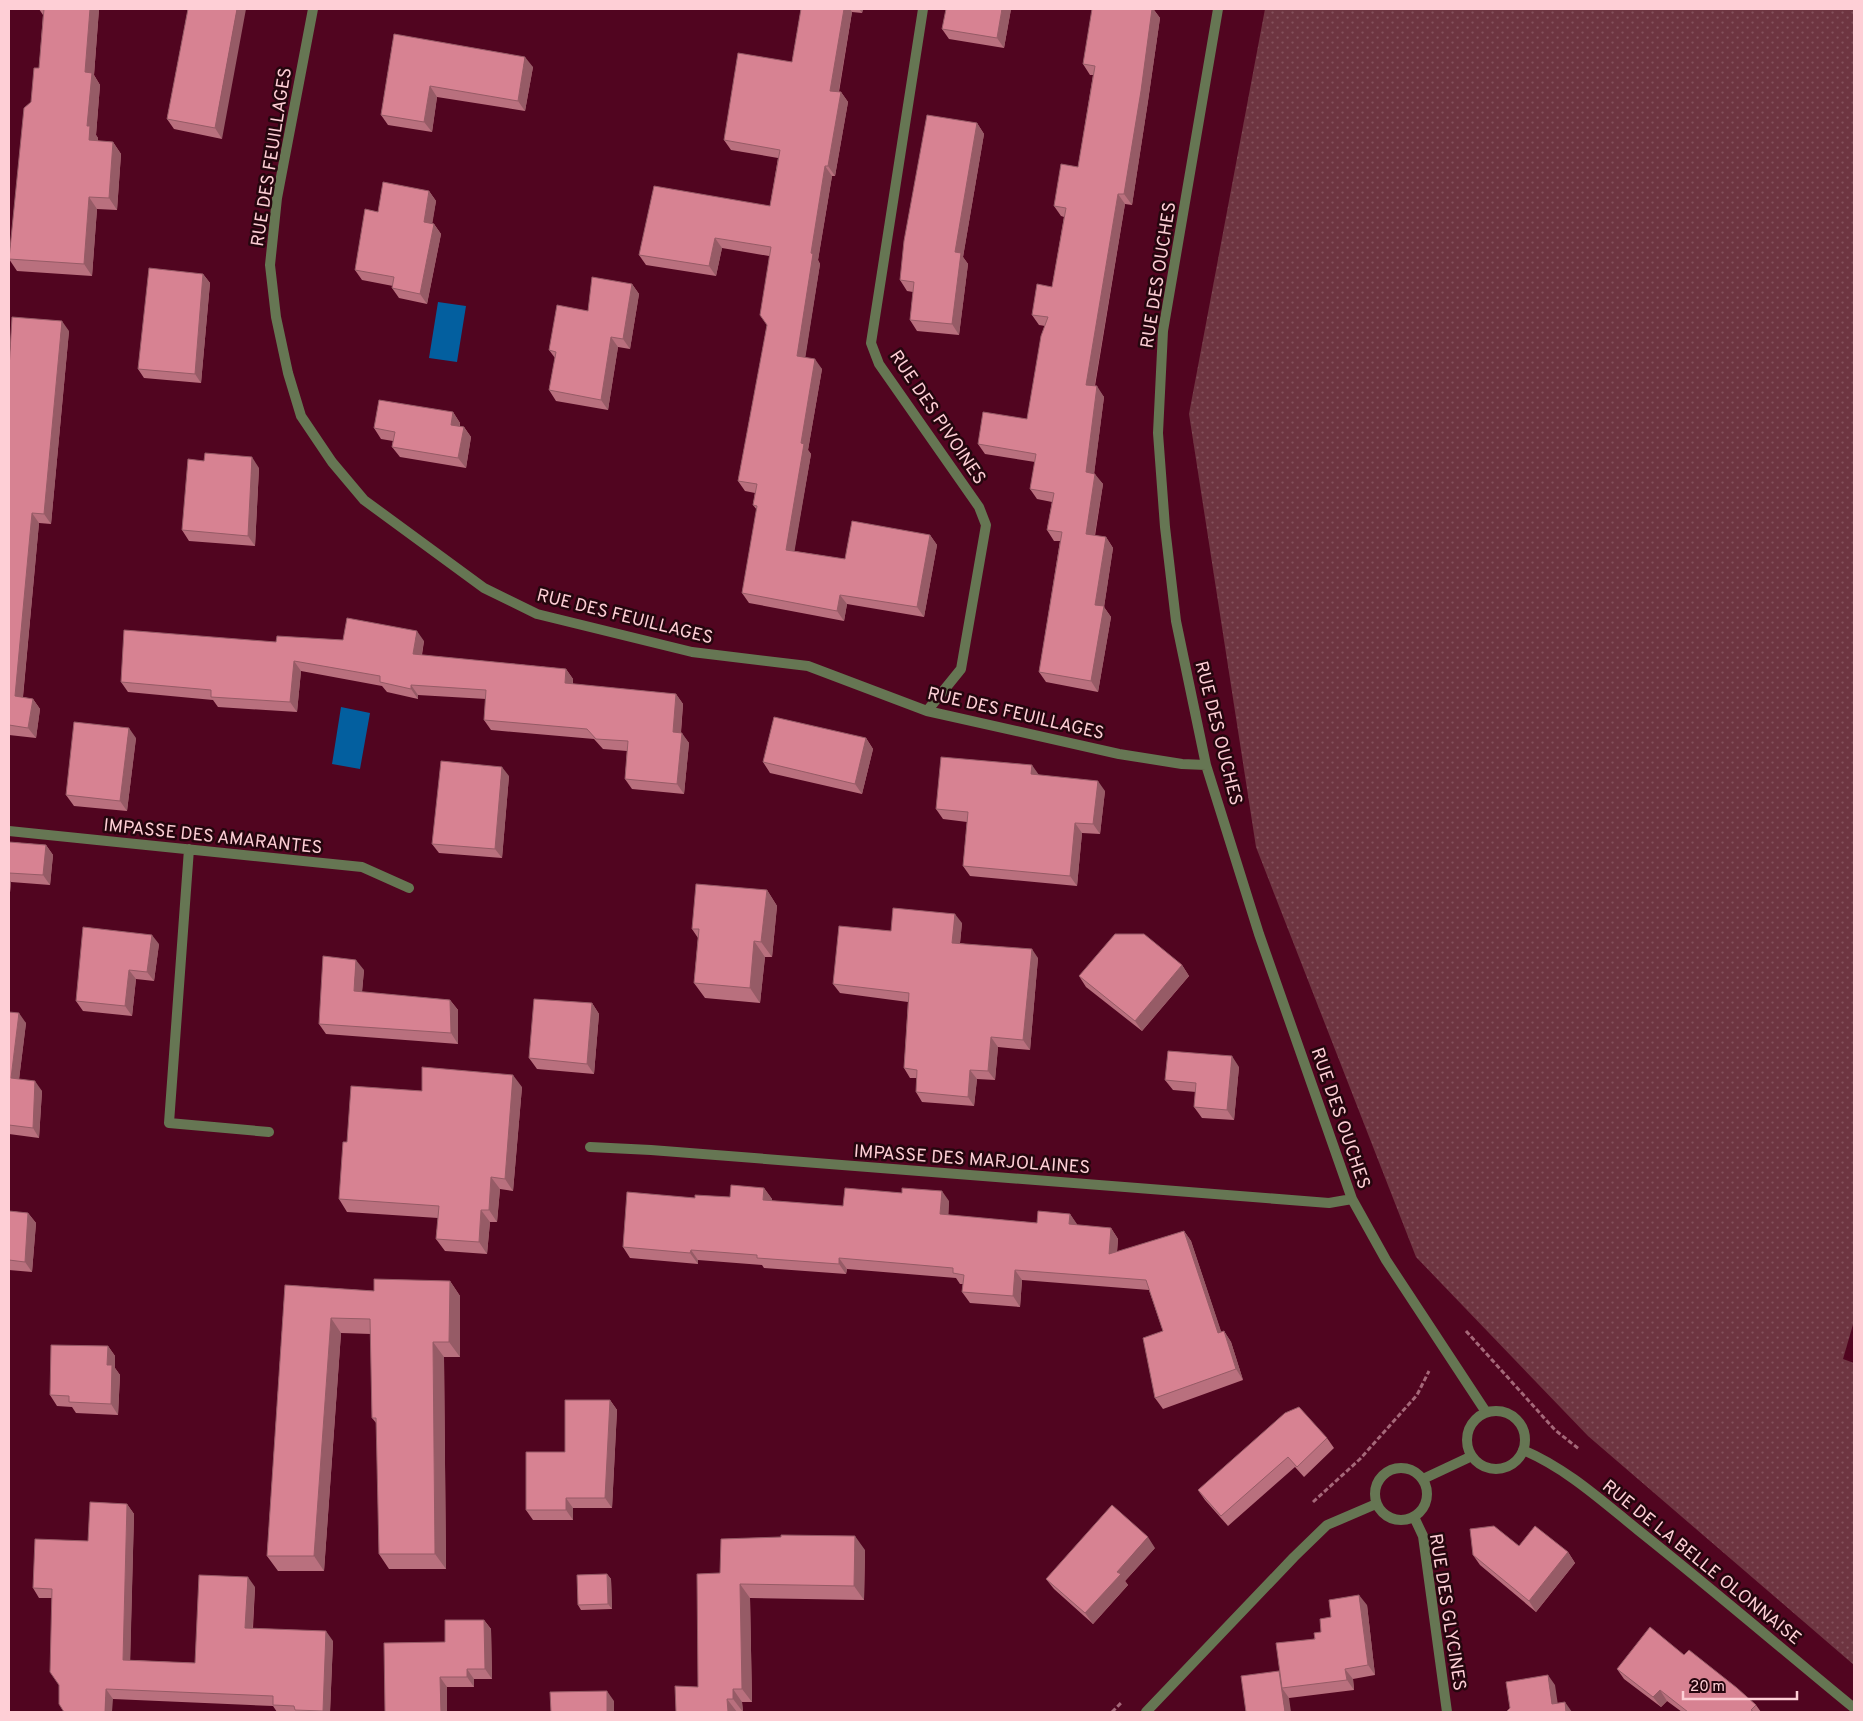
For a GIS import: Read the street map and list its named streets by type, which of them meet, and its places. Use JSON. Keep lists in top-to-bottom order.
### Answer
{
  "streets": {
    "street": [
      "RUE DES FEUILLAGES",
      "RUE DES OUCHES",
      "RUE DES PIVOINES",
      "IMPASSE DES AMARANTES",
      "IMPASSE DES MARJOLAINES",
      "RUE DE LA BELLE OLONNAISE",
      "RUE DES GLYCINES"
    ]
  },
  "crossings": [
    ["RUE DES FEUILLAGES", "RUE DES OUCHES"],
    ["RUE DES FEUILLAGES", "RUE DES PIVOINES"],
    ["RUE DES OUCHES", "IMPASSE DES MARJOLAINES"],
    ["RUE DES OUCHES", "RUE DE LA BELLE OLONNAISE"]
  ],
  "scale_bar": "20 m"
}
